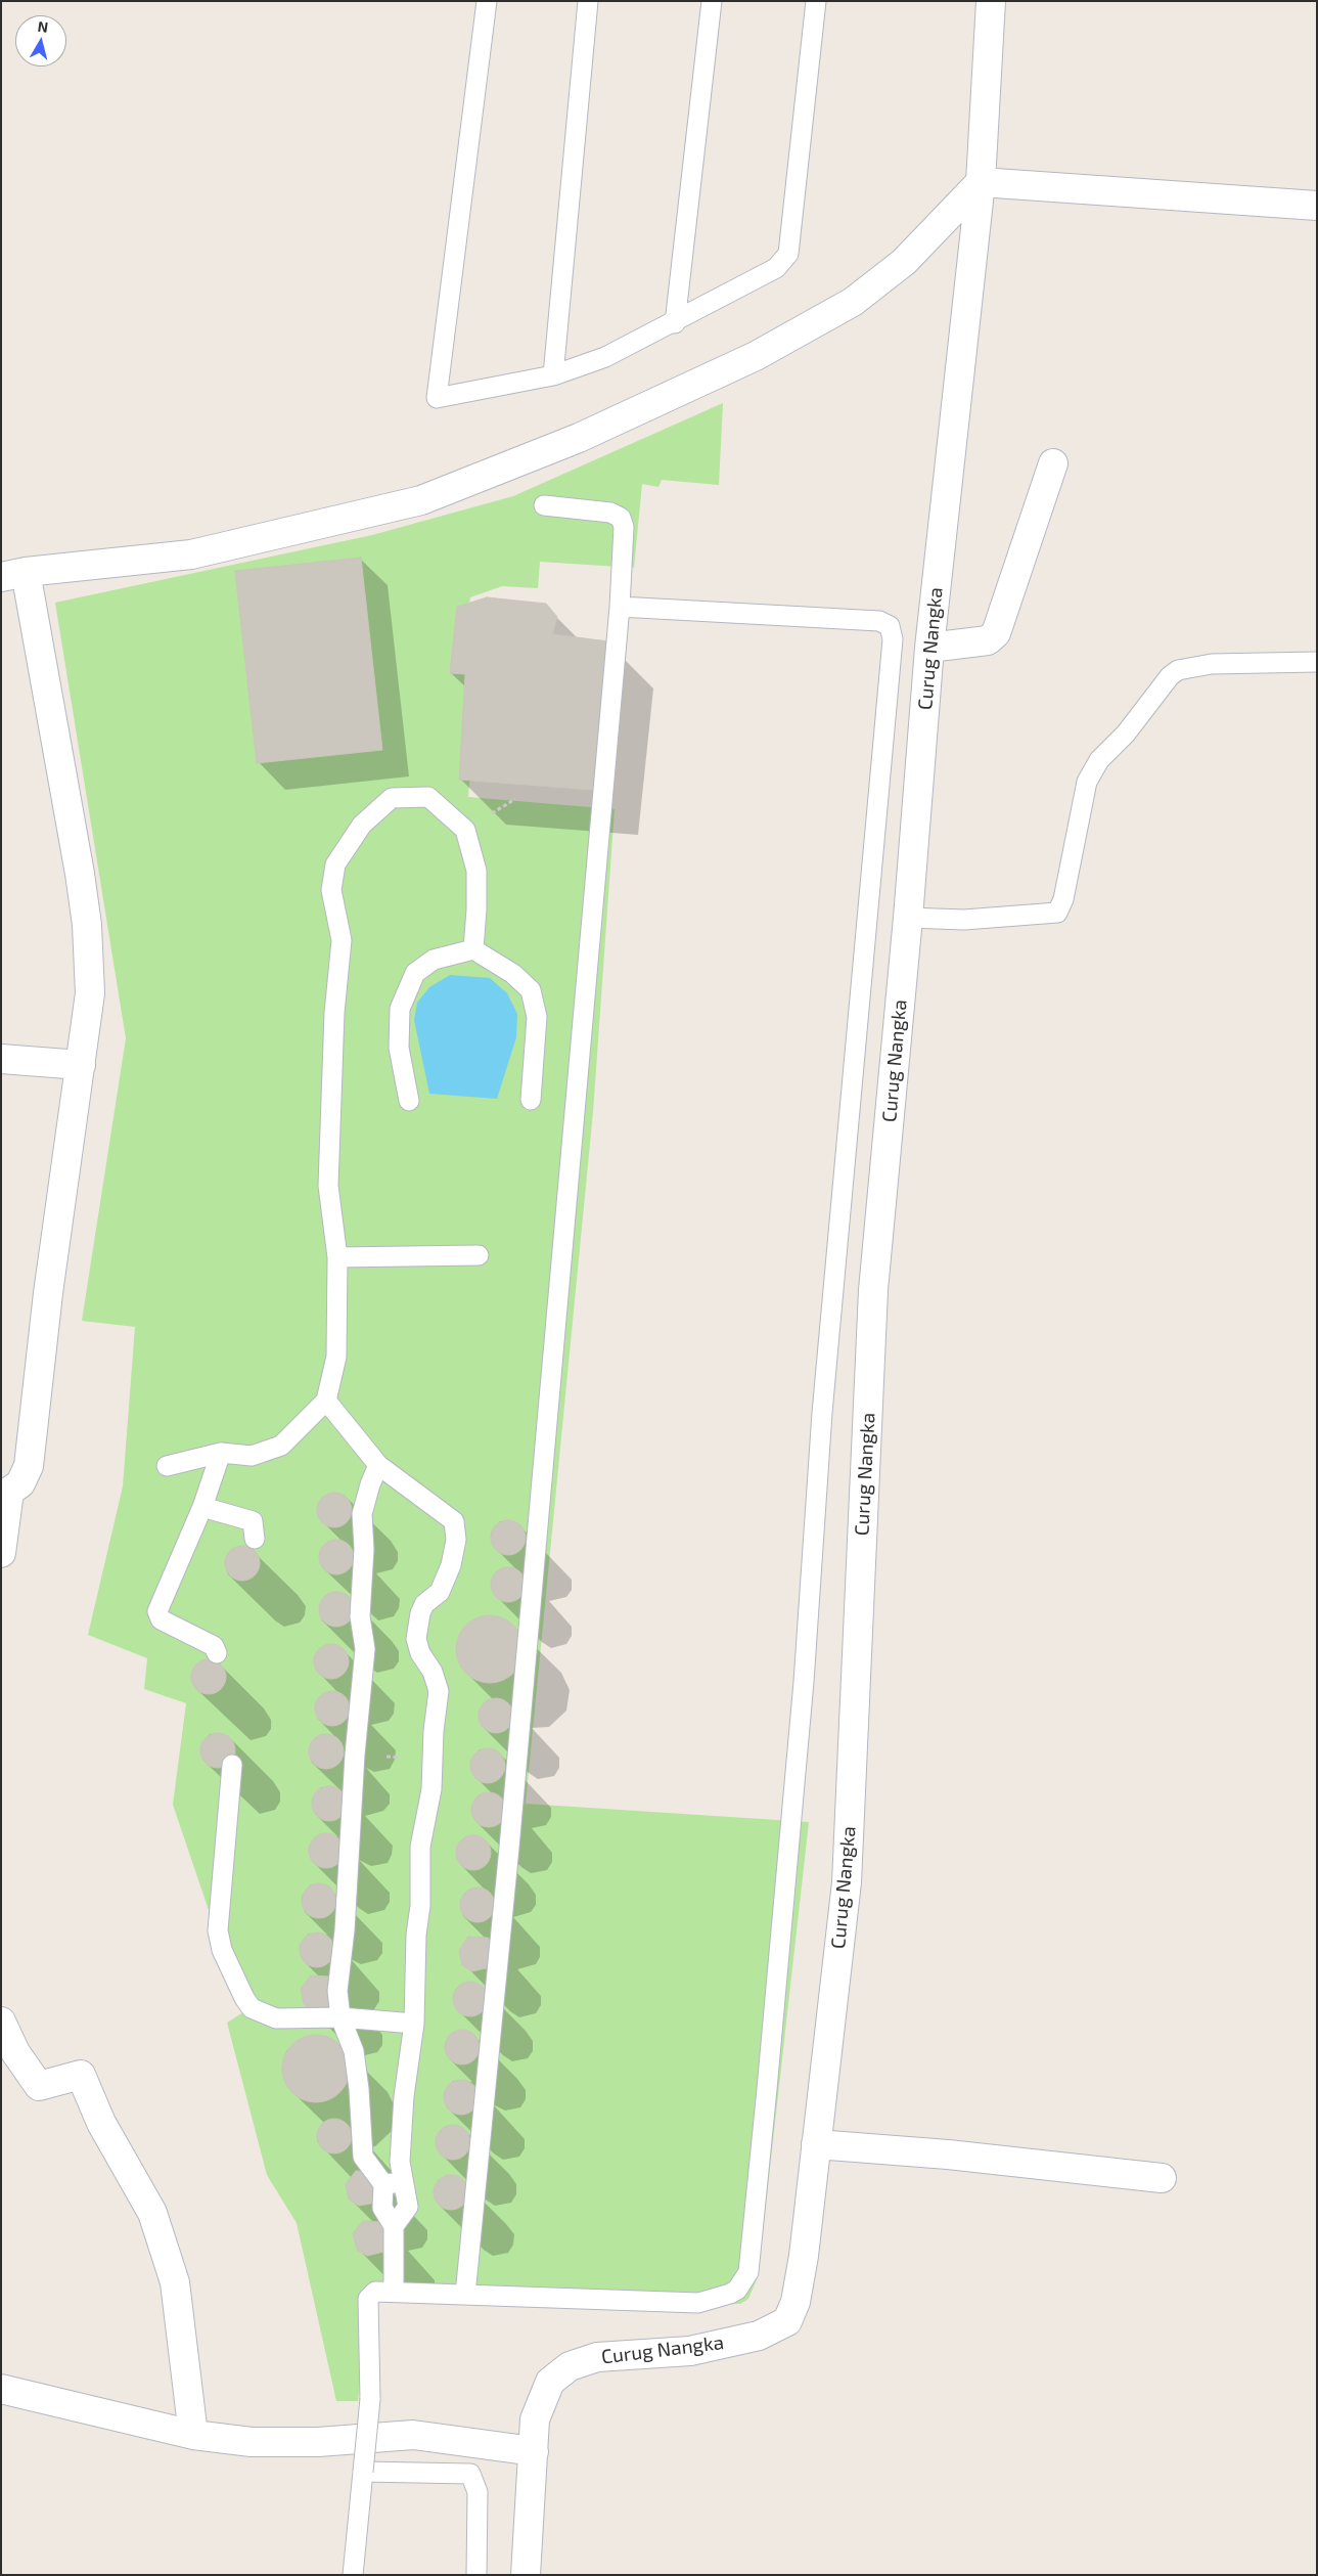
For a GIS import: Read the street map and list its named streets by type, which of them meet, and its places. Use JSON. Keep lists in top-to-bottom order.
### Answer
{
  "streets": {
    "street": ["Curug Nangka"]
  },
  "north": "top"
}
